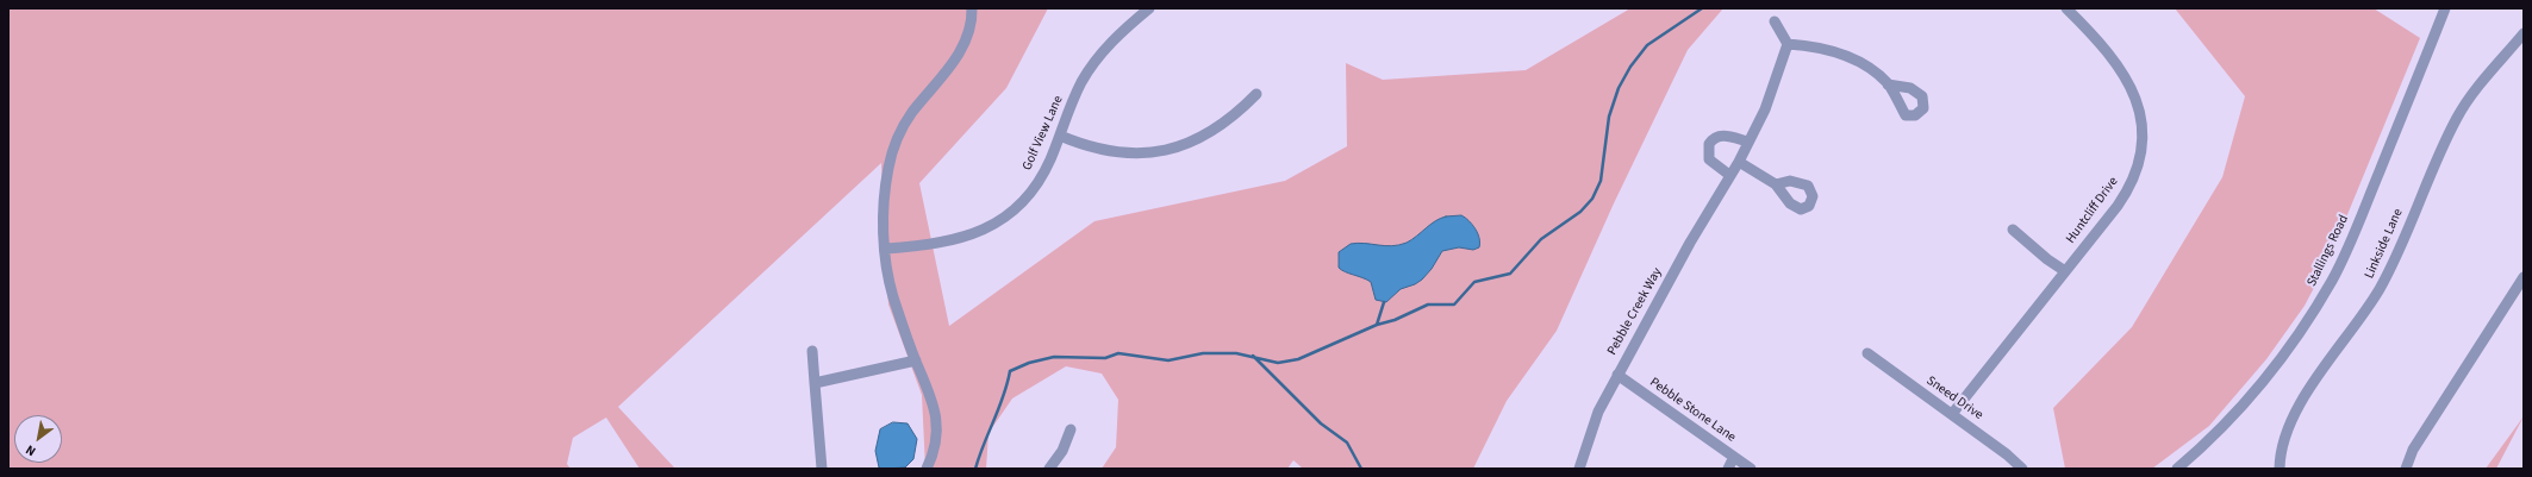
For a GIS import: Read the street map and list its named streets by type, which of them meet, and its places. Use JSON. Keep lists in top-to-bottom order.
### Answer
{
  "streets": {
    "street": [
      "Golf View Lane",
      "Huntcliff Drive",
      "Linkside Lane",
      "Stallings Road",
      "Pebble Creek Way",
      "Sneed Drive",
      "Pebble Stone Lane"
    ]
  },
  "crossings": [
    ["Huntcliff Drive", "Sneed Drive"],
    ["Pebble Creek Way", "Pebble Stone Lane"]
  ],
  "north": "bottom left"
}
